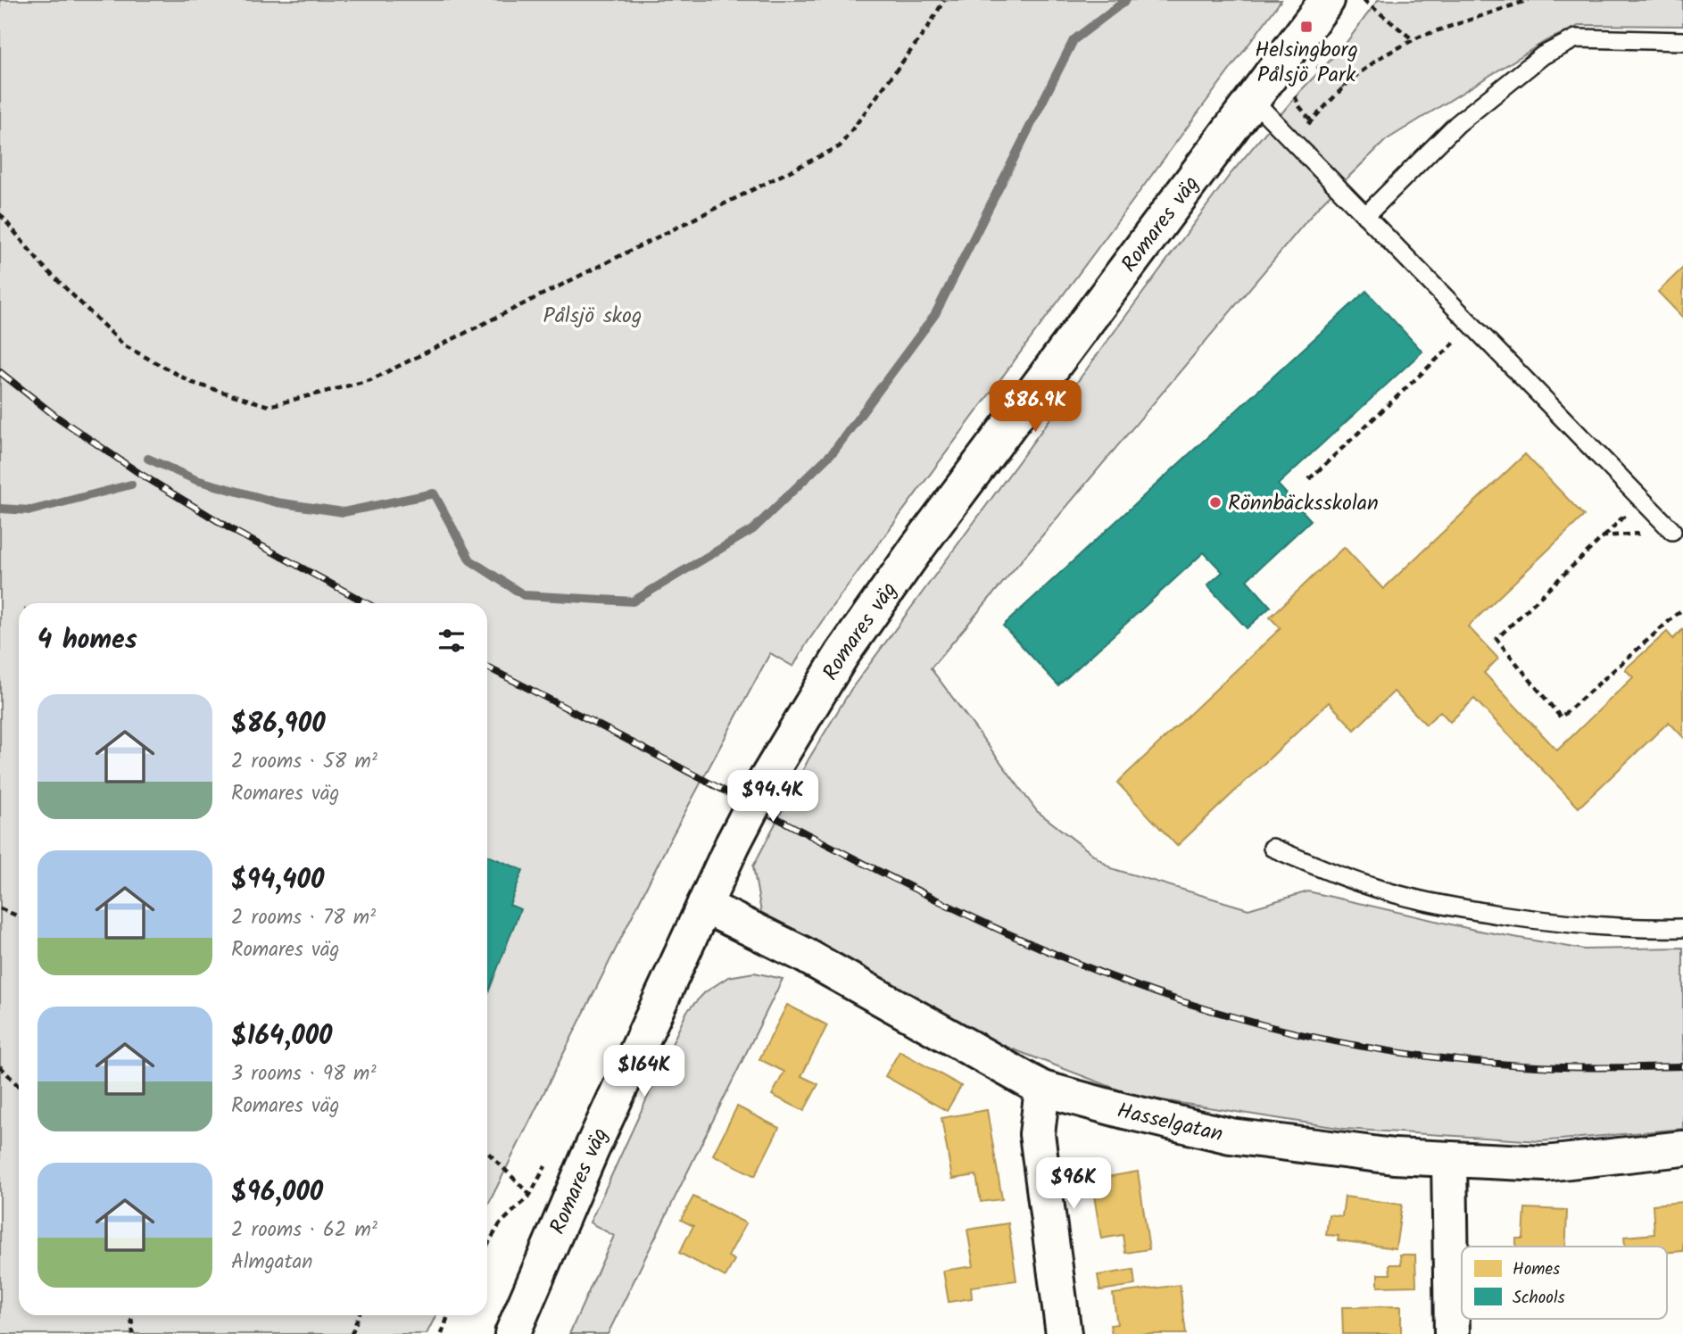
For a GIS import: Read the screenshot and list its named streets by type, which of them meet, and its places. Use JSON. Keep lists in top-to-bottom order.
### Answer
{
  "streets": {
    "street": ["Romares väg", "Hasselgatan"]
  },
  "crossings": [
    ["Romares väg", "Hasselgatan"]
  ],
  "parks": ["Pålsjö skog"],
  "places": {
    "transit": ["Helsingborg Pålsjö Park"],
    "other": ["Rönnbäcksskolan"]
  },
  "legend": ["Homes", "Schools"],
  "page": {
    "price": [
      "$86.9K",
      "$94.4K",
      "$164K",
      "$96K"
    ],
    "heading": "4 homes",
    "list": [
      {
        "name": "$86,900",
        "note": "2 rooms · 58 m² · Romares väg"
      },
      {
        "name": "$94,400",
        "note": "2 rooms · 78 m² · Romares väg"
      },
      {
        "name": "$164,000",
        "note": "3 rooms · 98 m² · Romares väg"
      },
      {
        "name": "$96,000",
        "note": "2 rooms · 62 m² · Almgatan"
      }
    ]
  }
}
